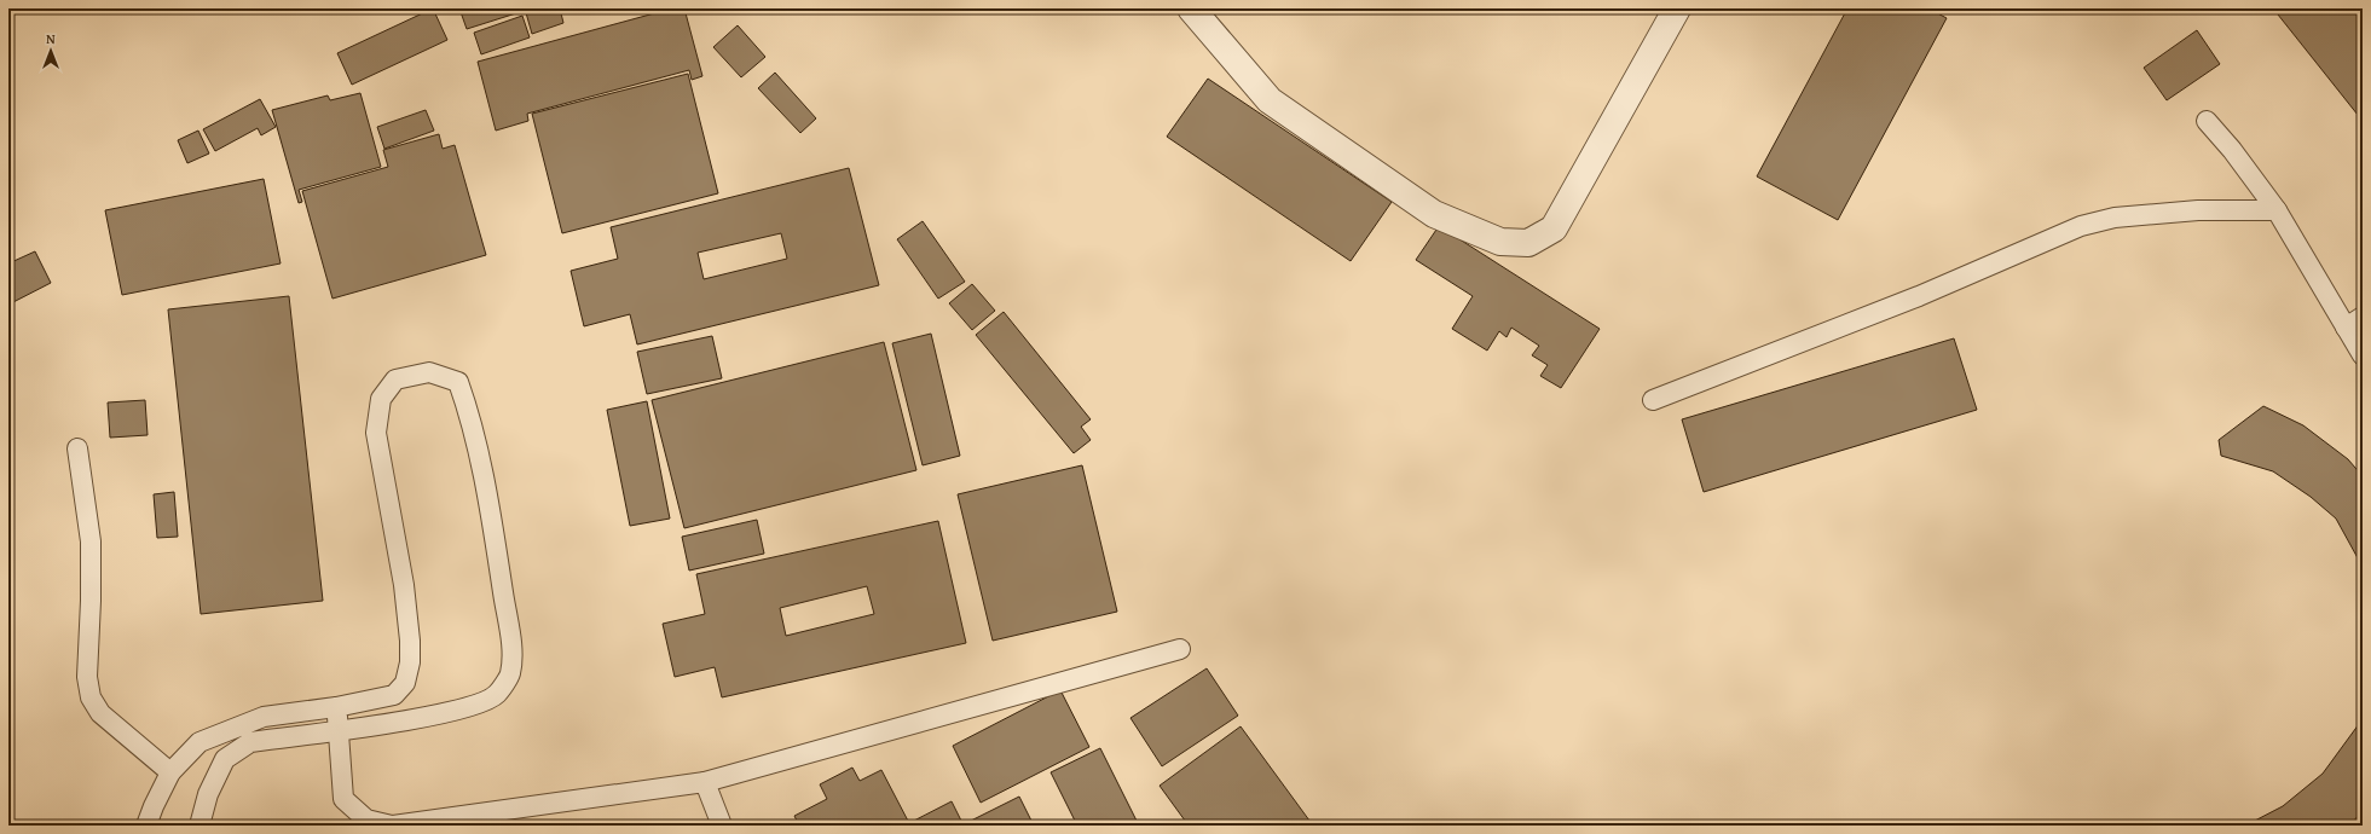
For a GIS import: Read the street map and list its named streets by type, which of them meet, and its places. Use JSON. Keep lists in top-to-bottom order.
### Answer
{
  "north": "top"
}
